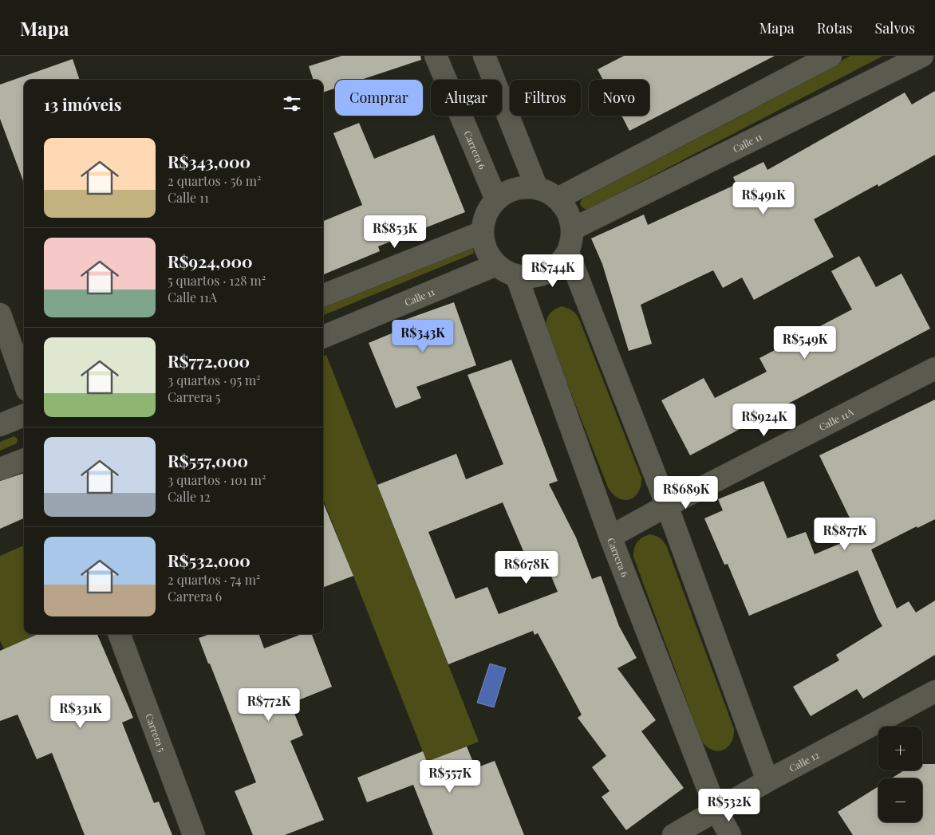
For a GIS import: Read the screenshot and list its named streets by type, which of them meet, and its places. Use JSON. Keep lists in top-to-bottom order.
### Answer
{
  "streets": {
    "street": [
      "Calle 11",
      "Carrera 6",
      "Calle 11A",
      "Carrera 5",
      "Calle 12"
    ]
  },
  "crossings": [
    ["Calle 11", "Carrera 6"],
    ["Carrera 6", "Calle 11A"],
    ["Carrera 6", "Calle 12"]
  ],
  "page": {
    "header": "Mapa",
    "nav": ["Mapa", "Rotas", "Salvos"],
    "chip": [
      "Comprar",
      "Alugar",
      "Filtros",
      "Novo"
    ],
    "heading": "13 imóveis",
    "list": [
      {
        "name": "R$343,000",
        "note": "2 quartos · 56 m² · Calle 11"
      },
      {
        "name": "R$924,000",
        "note": "5 quartos · 128 m² · Calle 11A"
      },
      {
        "name": "R$772,000",
        "note": "3 quartos · 95 m² · Carrera 5"
      },
      {
        "name": "R$557,000",
        "note": "3 quartos · 101 m² · Calle 12"
      },
      {
        "name": "R$532,000",
        "note": "2 quartos · 74 m² · Carrera 6"
      }
    ],
    "price": [
      "R$491K",
      "R$853K",
      "R$744K",
      "R$343K",
      "R$549K",
      "R$924K",
      "R$689K",
      "R$877K",
      "R$678K",
      "R$772K",
      "R$331K",
      "R$557K",
      "R$532K"
    ],
    "map_buttons": ["+", "−"]
  }
}
